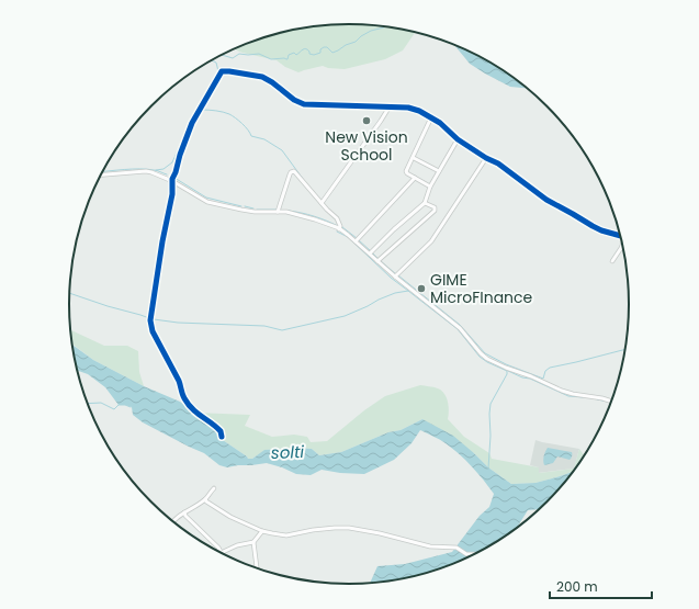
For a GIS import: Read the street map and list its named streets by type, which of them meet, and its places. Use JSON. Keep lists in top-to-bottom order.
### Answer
{
  "water": ["solti"],
  "places": ["New Vision School", "GIME MicroFInance"],
  "scale_bar": "200 m"
}
